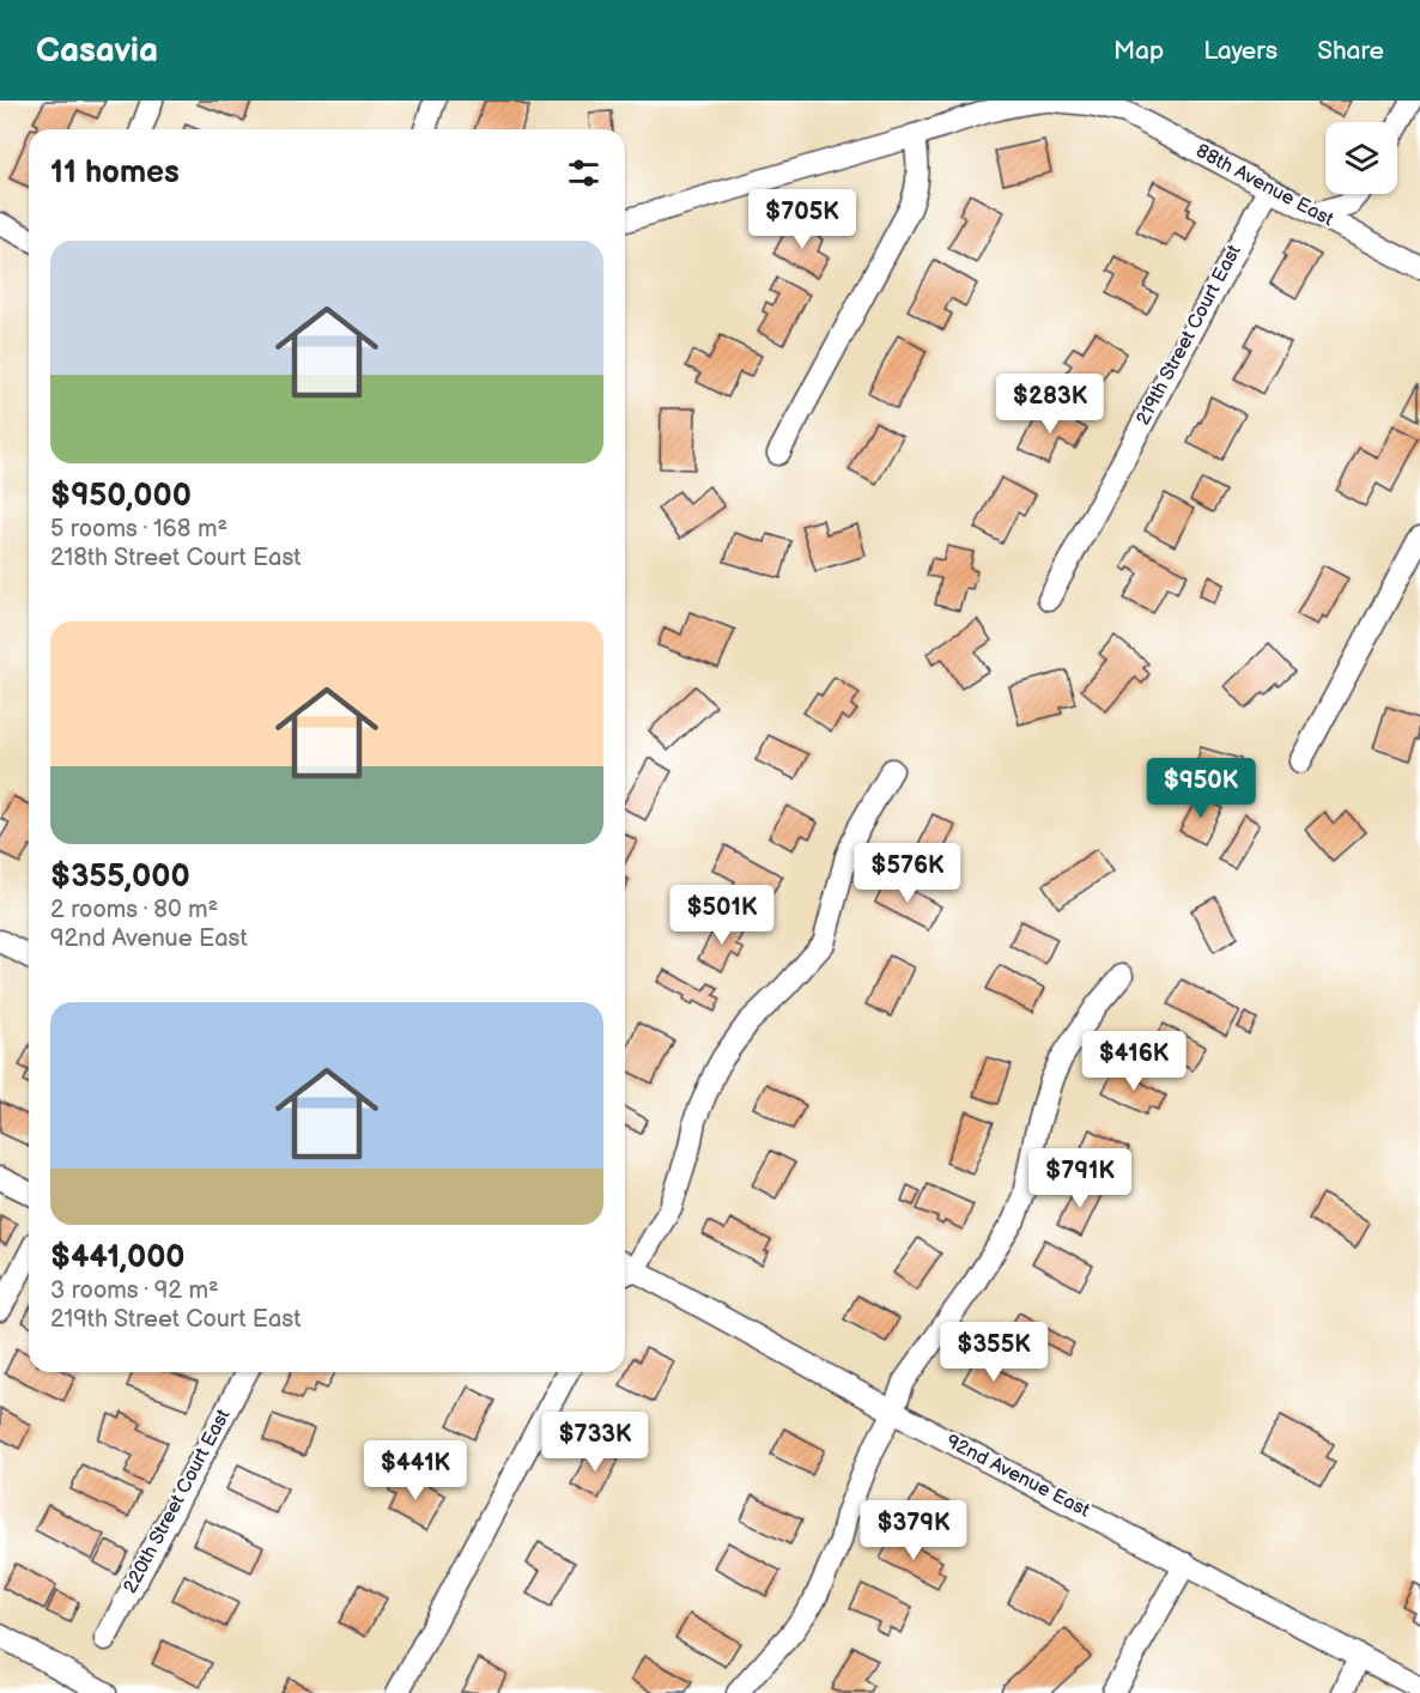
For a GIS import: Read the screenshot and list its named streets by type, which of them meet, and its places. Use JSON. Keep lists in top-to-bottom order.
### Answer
{
  "streets": {
    "street": [
      "88th Avenue East",
      "219th Street Court East",
      "92nd Avenue East",
      "220th Street Court East"
    ]
  },
  "crossings": [
    ["88th Avenue East", "219th Street Court East"]
  ],
  "page": {
    "header": "Casavia",
    "nav": ["Map", "Layers", "Share"],
    "heading": "11 homes",
    "price": [
      "$705K",
      "$283K",
      "$950K",
      "$576K",
      "$501K",
      "$416K",
      "$791K",
      "$355K",
      "$733K",
      "$441K",
      "$379K"
    ],
    "list": [
      {
        "name": "$950,000",
        "note": "5 rooms · 168 m² · 218th Street Court East"
      },
      {
        "name": "$355,000",
        "note": "2 rooms · 80 m² · 92nd Avenue East"
      },
      {
        "name": "$441,000",
        "note": "3 rooms · 92 m² · 219th Street Court East"
      }
    ]
  }
}
